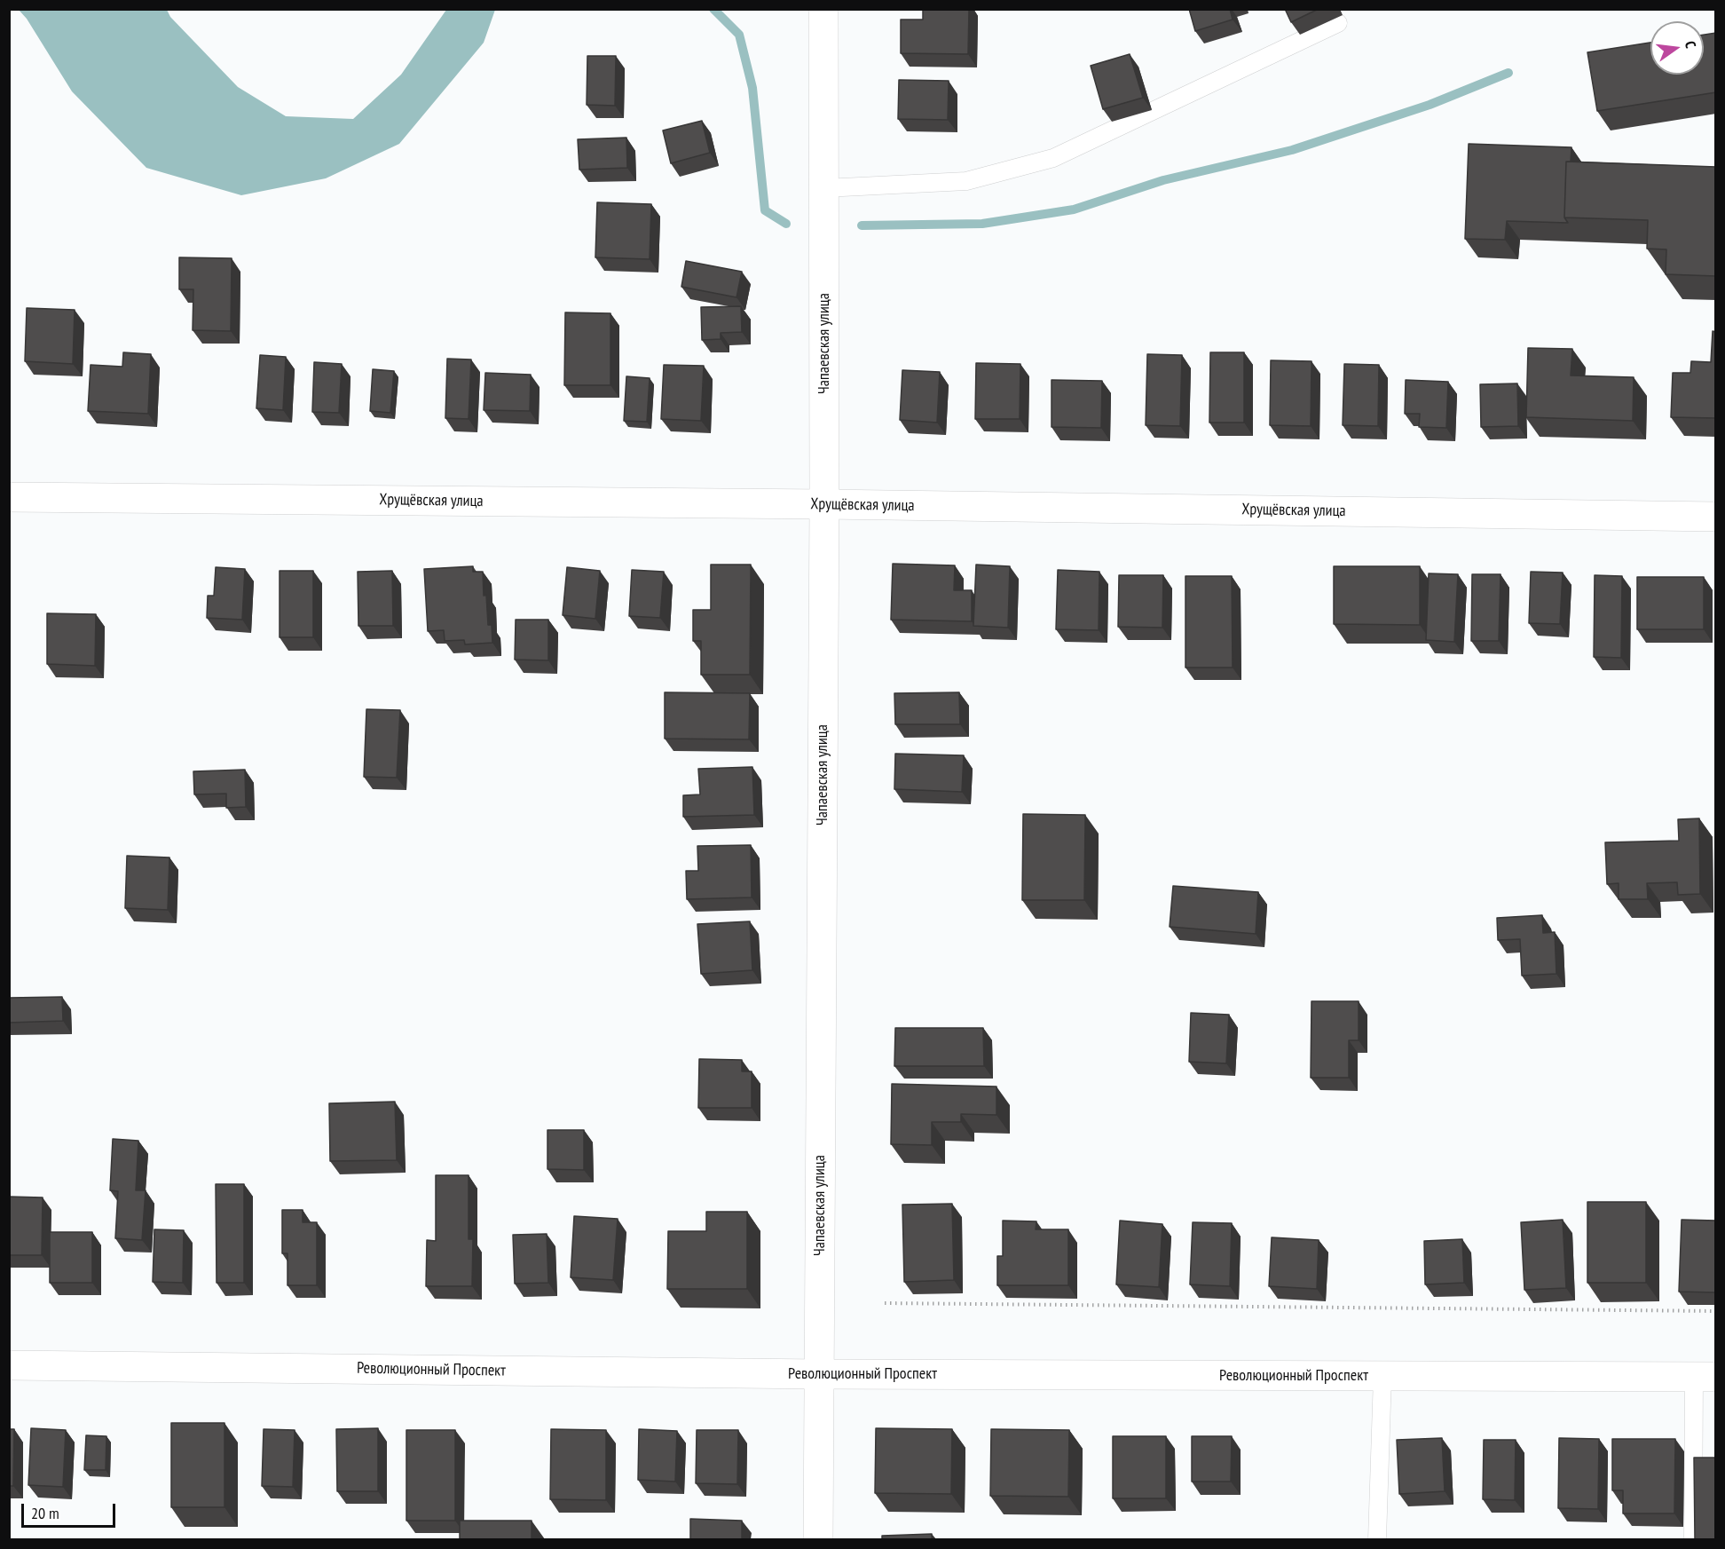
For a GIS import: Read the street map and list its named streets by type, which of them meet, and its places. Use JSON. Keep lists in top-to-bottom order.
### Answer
{
  "streets": {
    "street": ["Чапаевская улица", "Хрущёвская улица", "Революционный Проспект"]
  },
  "crossings": [
    ["Чапаевская улица", "Хрущёвская улица"],
    ["Чапаевская улица", "Революционный Проспект"]
  ],
  "scale_bar": "20 m",
  "north": "right"
}
